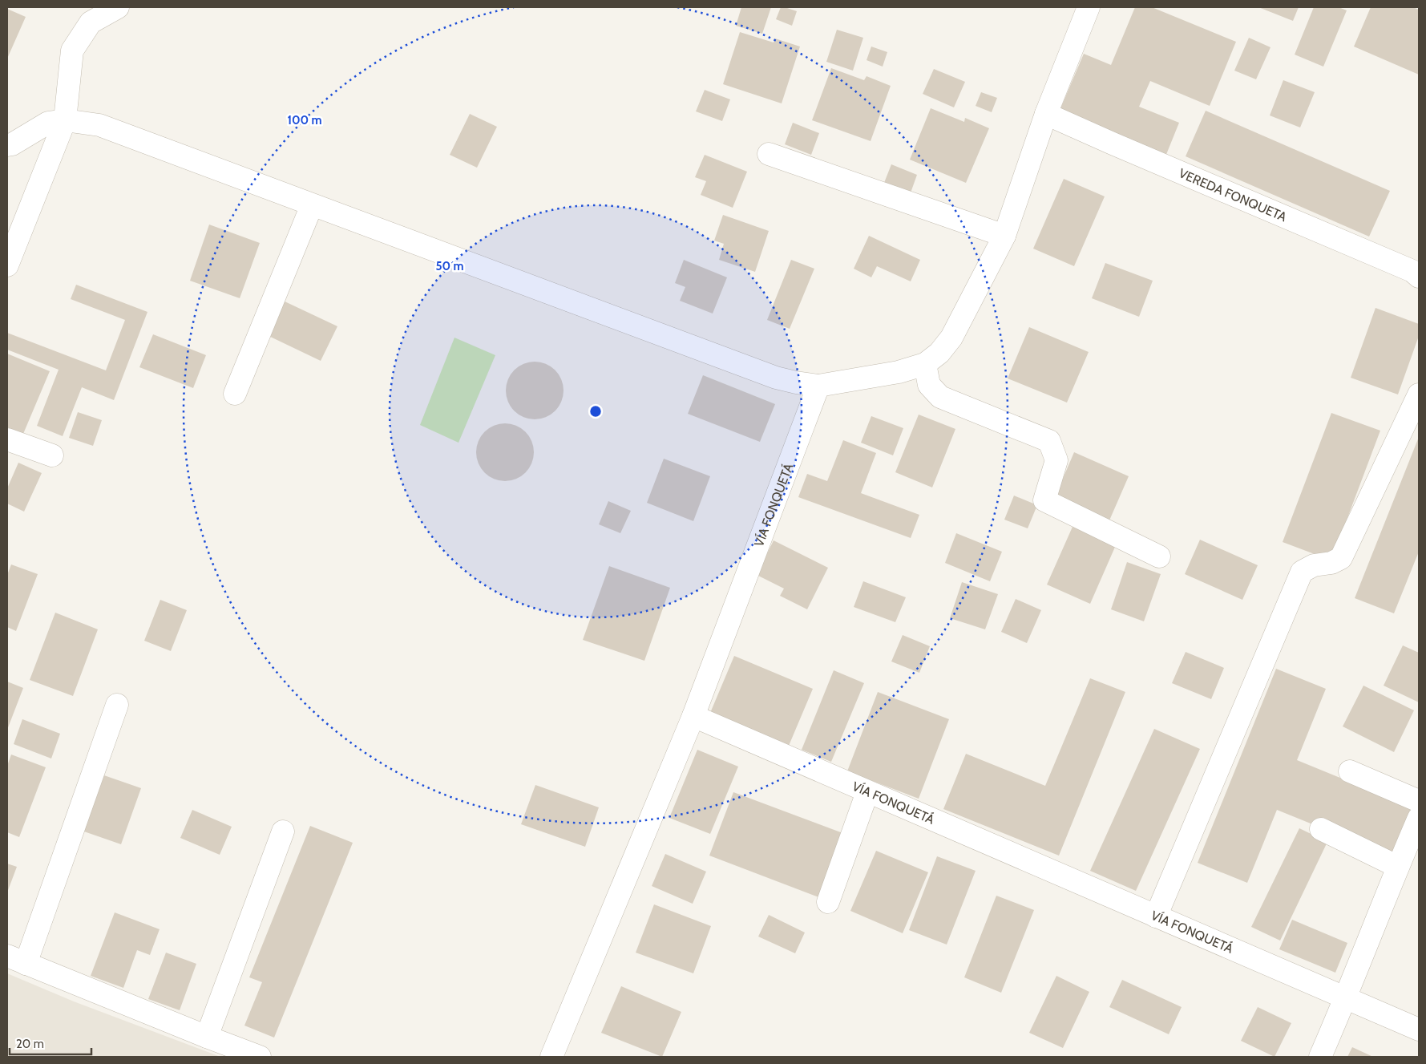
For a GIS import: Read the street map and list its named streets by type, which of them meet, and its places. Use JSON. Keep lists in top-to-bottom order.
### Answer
{
  "streets": {
    "street": ["VEREDA FONQUETA", "VÍA FONQUETÁ"]
  },
  "scale_bar": "20 m",
  "rings": ["100 m", "50 m"]
}
